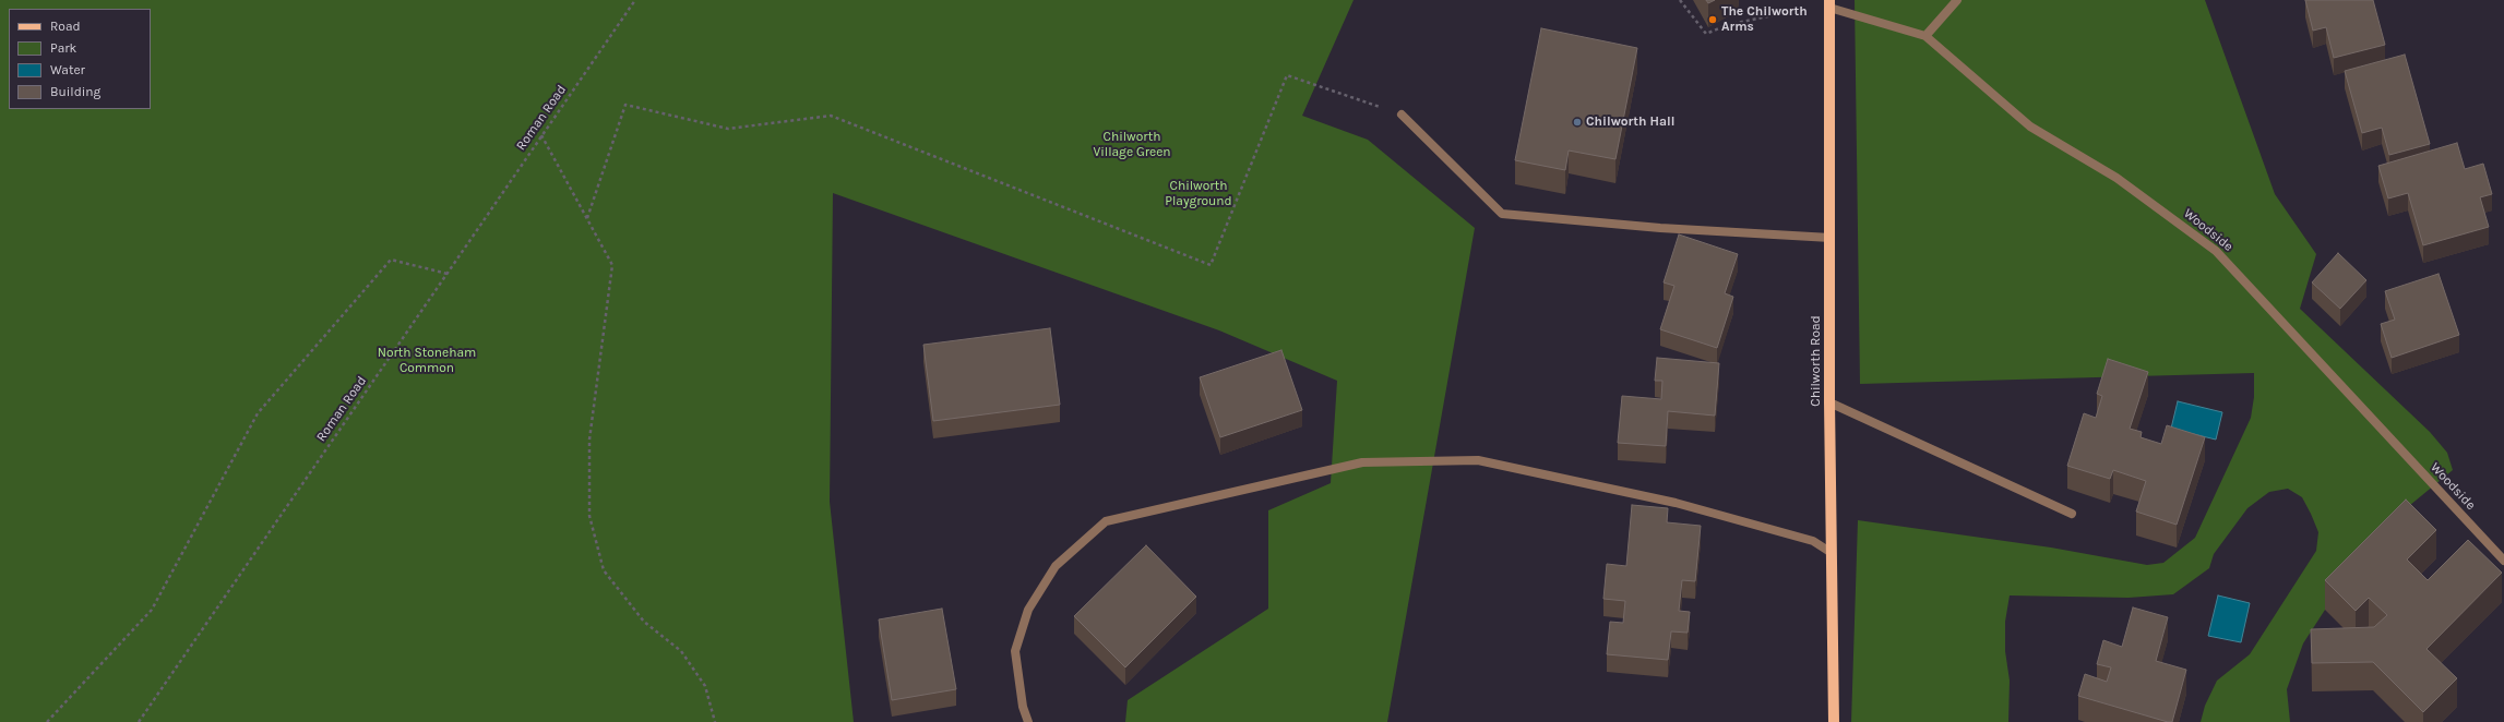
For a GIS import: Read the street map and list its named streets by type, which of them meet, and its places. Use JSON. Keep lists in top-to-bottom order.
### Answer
{
  "streets": {
    "main road": ["Chilworth Road"],
    "street": ["Woodside"],
    "path": ["Roman Road"]
  },
  "crossings": [
    ["Woodside", "Chilworth Road"]
  ],
  "parks": ["Chilworth Village Green", "Chilworth Playground", "North Stoneham Common"],
  "places": ["The Chilworth Arms", "Chilworth Hall"],
  "legend": [
    "Road",
    "Park",
    "Water",
    "Building"
  ]
}
